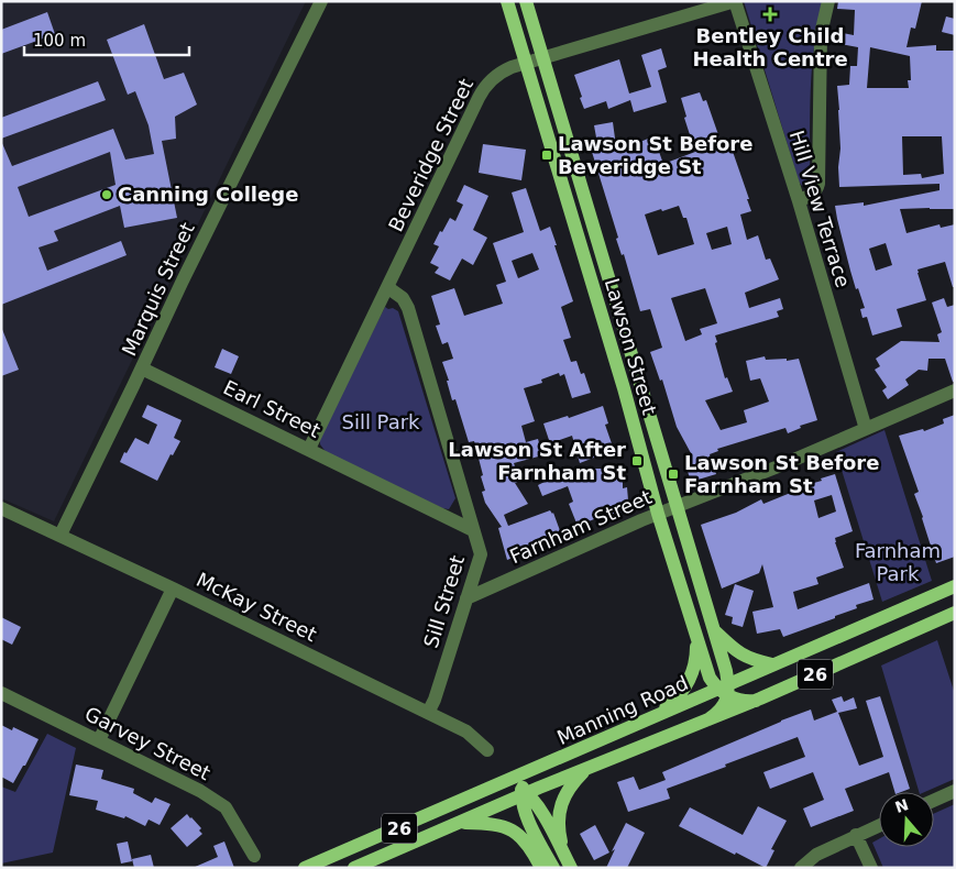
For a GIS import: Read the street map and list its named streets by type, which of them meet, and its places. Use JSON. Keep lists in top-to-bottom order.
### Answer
{
  "streets": {
    "main road": ["Lawson Street", "26", "Manning Road"],
    "street": [
      "Beveridge Street",
      "Hill View Terrace",
      "Marquis Street",
      "Earl Street",
      "Farnham Street",
      "Sill Street",
      "McKay Street",
      "Garvey Street"
    ]
  },
  "crossings": [
    ["Beveridge Street", "Hill View Terrace"],
    ["Beveridge Street", "Lawson Street"],
    ["Beveridge Street", "Earl Street"],
    ["Beveridge Street", "Sill Street"],
    ["Hill View Terrace", "Farnham Street"],
    ["Marquis Street", "Earl Street"],
    ["Marquis Street", "McKay Street"],
    ["Lawson Street", "Farnham Street"],
    ["Lawson Street", "Manning Road"],
    ["Earl Street", "Sill Street"],
    ["Farnham Street", "Sill Street"],
    ["Sill Street", "McKay Street"]
  ],
  "parks": ["Sill Park", "Farnham Park"],
  "places": {
    "health": ["Bentley Child Health Centre"],
    "transit": ["Lawson St Before Beveridge St", "Lawson St After Farnham St", "Lawson St Before Farnham St"],
    "other": ["Canning College"]
  },
  "scale_bar": "100 m",
  "north": "top"
}
